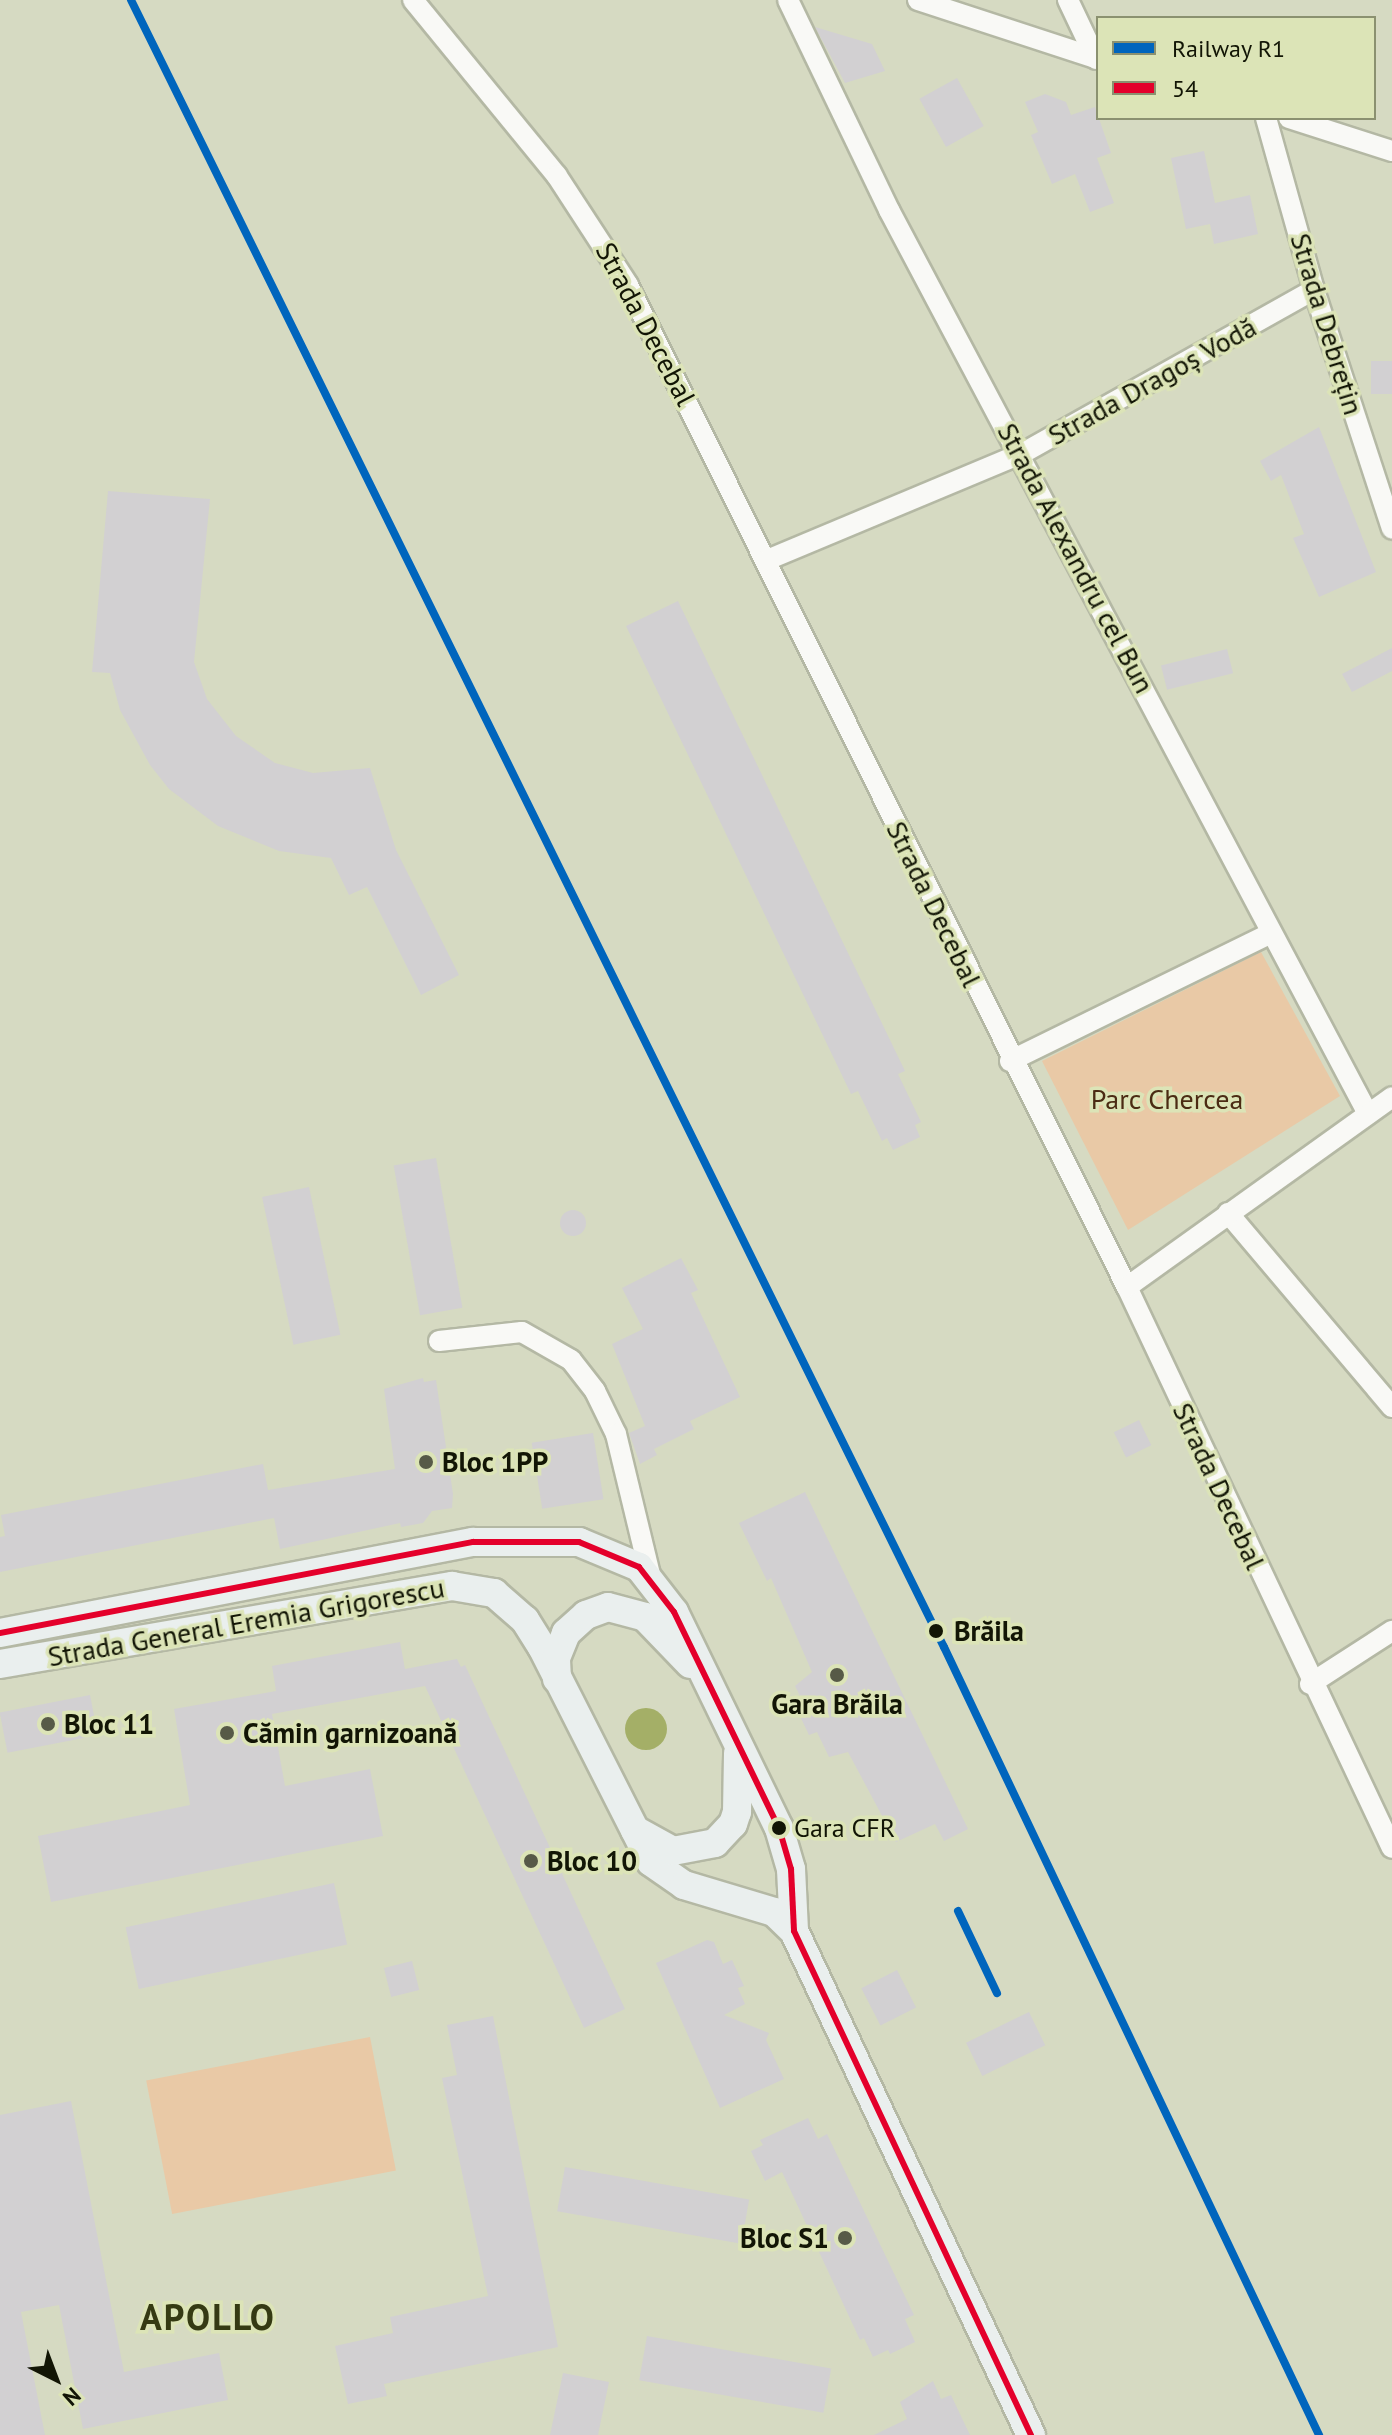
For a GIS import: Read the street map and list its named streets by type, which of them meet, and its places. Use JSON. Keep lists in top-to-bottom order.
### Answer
{
  "streets": {
    "street": [
      "Strada Decebal",
      "Strada Debrețin",
      "Strada Dragoș Vodă",
      "Strada Alexandru cel Bun",
      "Strada General Eremia Grigorescu"
    ]
  },
  "crossings": [
    ["Strada Decebal", "Strada Dragoș Vodă"],
    ["Strada Debrețin", "Strada Dragoș Vodă"],
    ["Strada Dragoș Vodă", "Strada Alexandru cel Bun"]
  ],
  "districts": ["APOLLO"],
  "parks": ["Parc Chercea"],
  "places": [
    "Bloc 1PP",
    "Brăila",
    "Gara Brăila",
    "Bloc 11",
    "Cămin garnizoană",
    "Gara CFR",
    "Bloc 10",
    "Bloc S1"
  ],
  "lines": ["rail line R1", "transit line 54"],
  "legend": ["Railway R1", "54"],
  "north": "bottom right"
}
